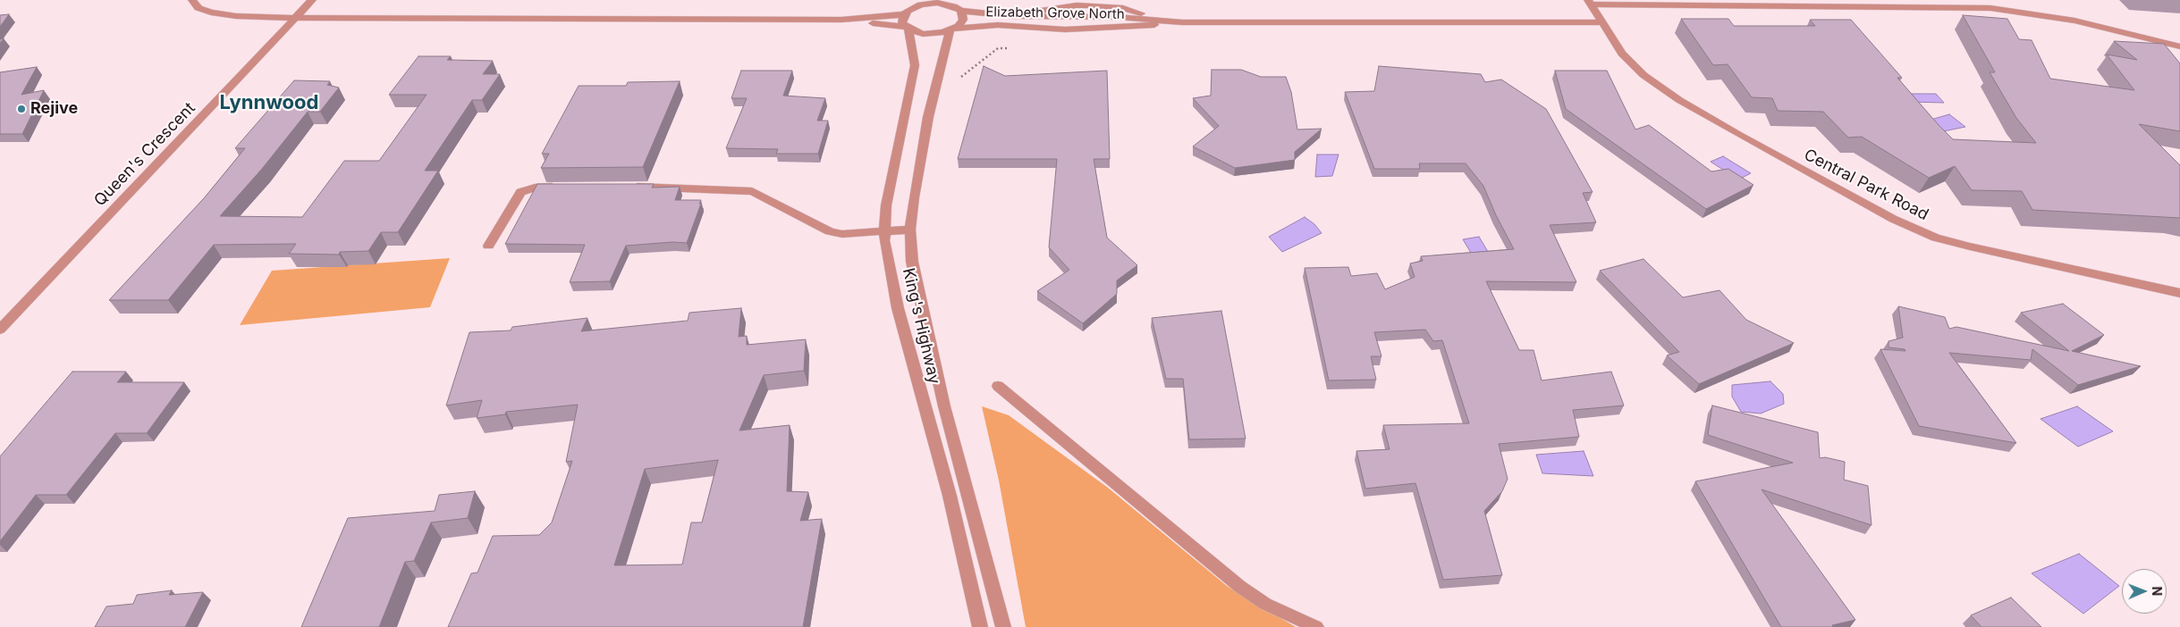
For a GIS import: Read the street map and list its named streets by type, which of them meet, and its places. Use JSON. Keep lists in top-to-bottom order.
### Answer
{
  "streets": {
    "street": [
      "Elizabeth Grove North",
      "Queen's Crescent",
      "Central Park Road",
      "King's Highway"
    ]
  },
  "crossings": [
    ["Elizabeth Grove North", "Central Park Road"],
    ["Elizabeth Grove North", "King's Highway"]
  ],
  "districts": ["Lynnwood"],
  "places": ["Rejive"],
  "north": "right"
}
